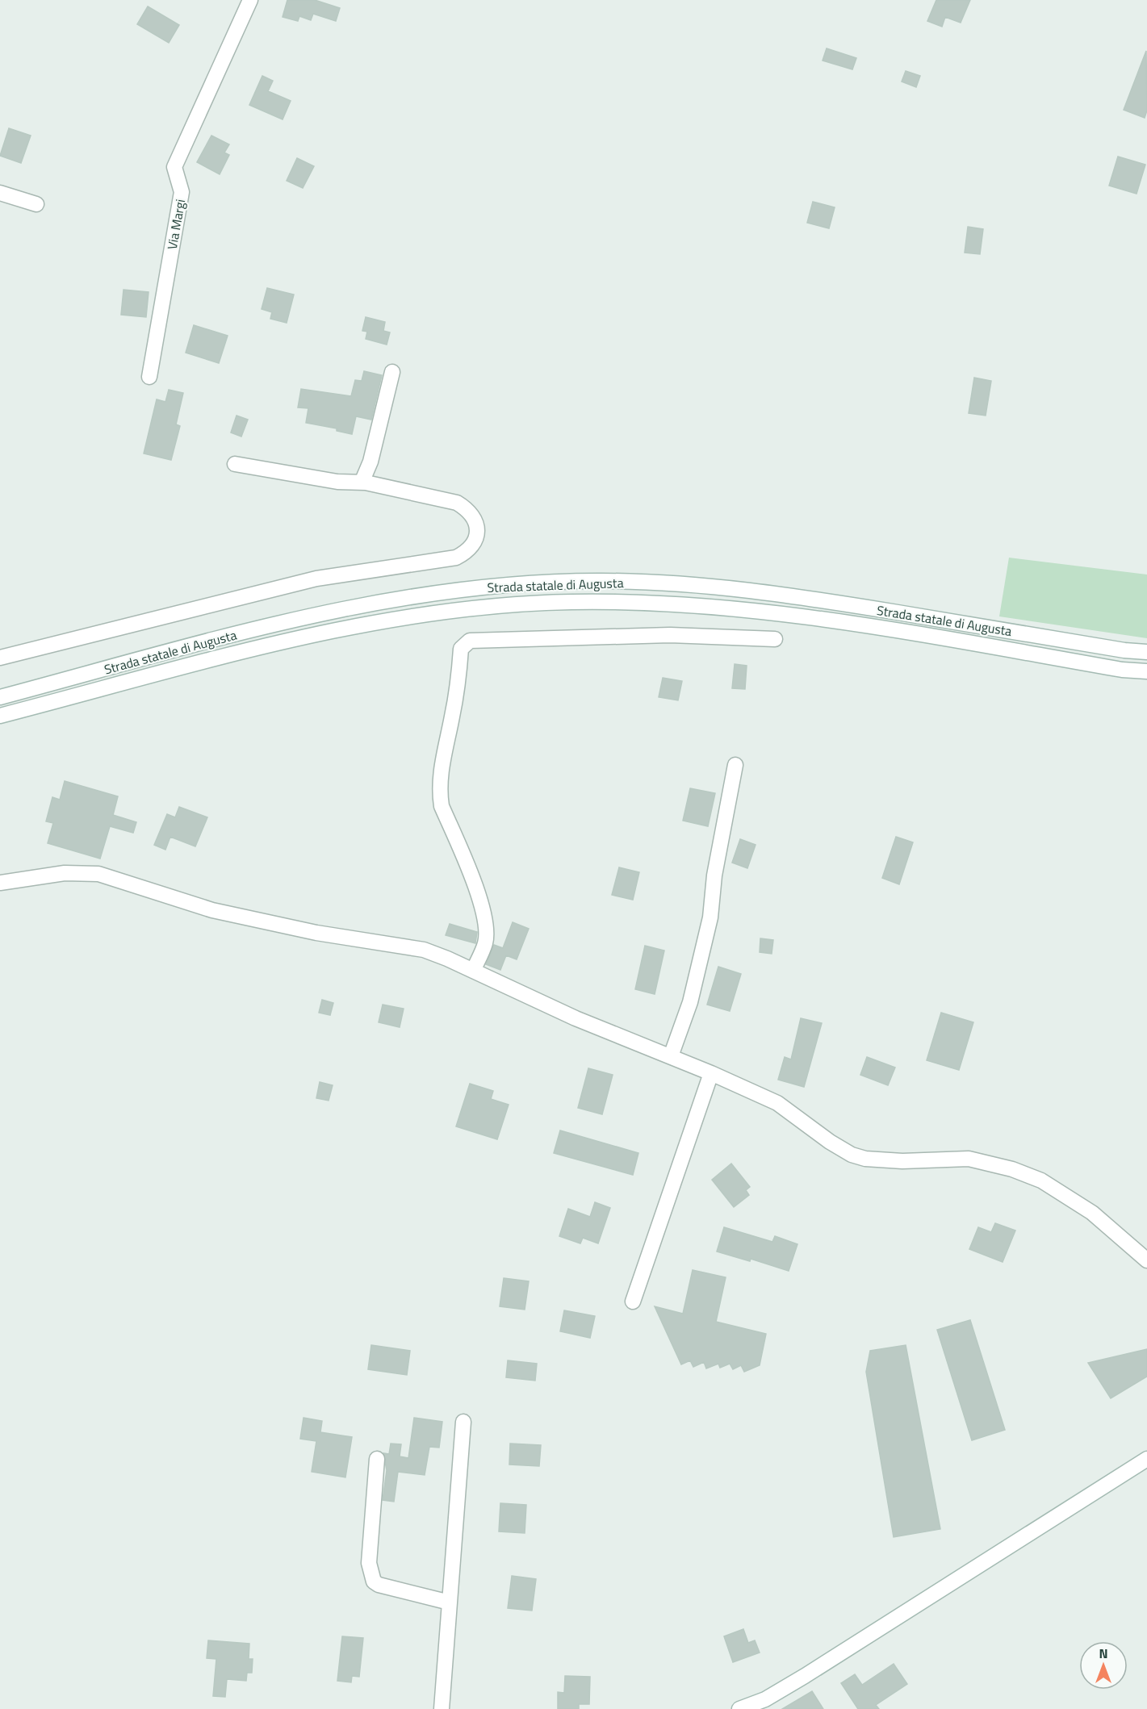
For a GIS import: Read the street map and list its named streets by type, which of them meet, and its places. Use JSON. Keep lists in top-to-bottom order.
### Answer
{
  "streets": {
    "street": ["Via Margi", "Strada statale di Augusta"]
  },
  "north": "top"
}
